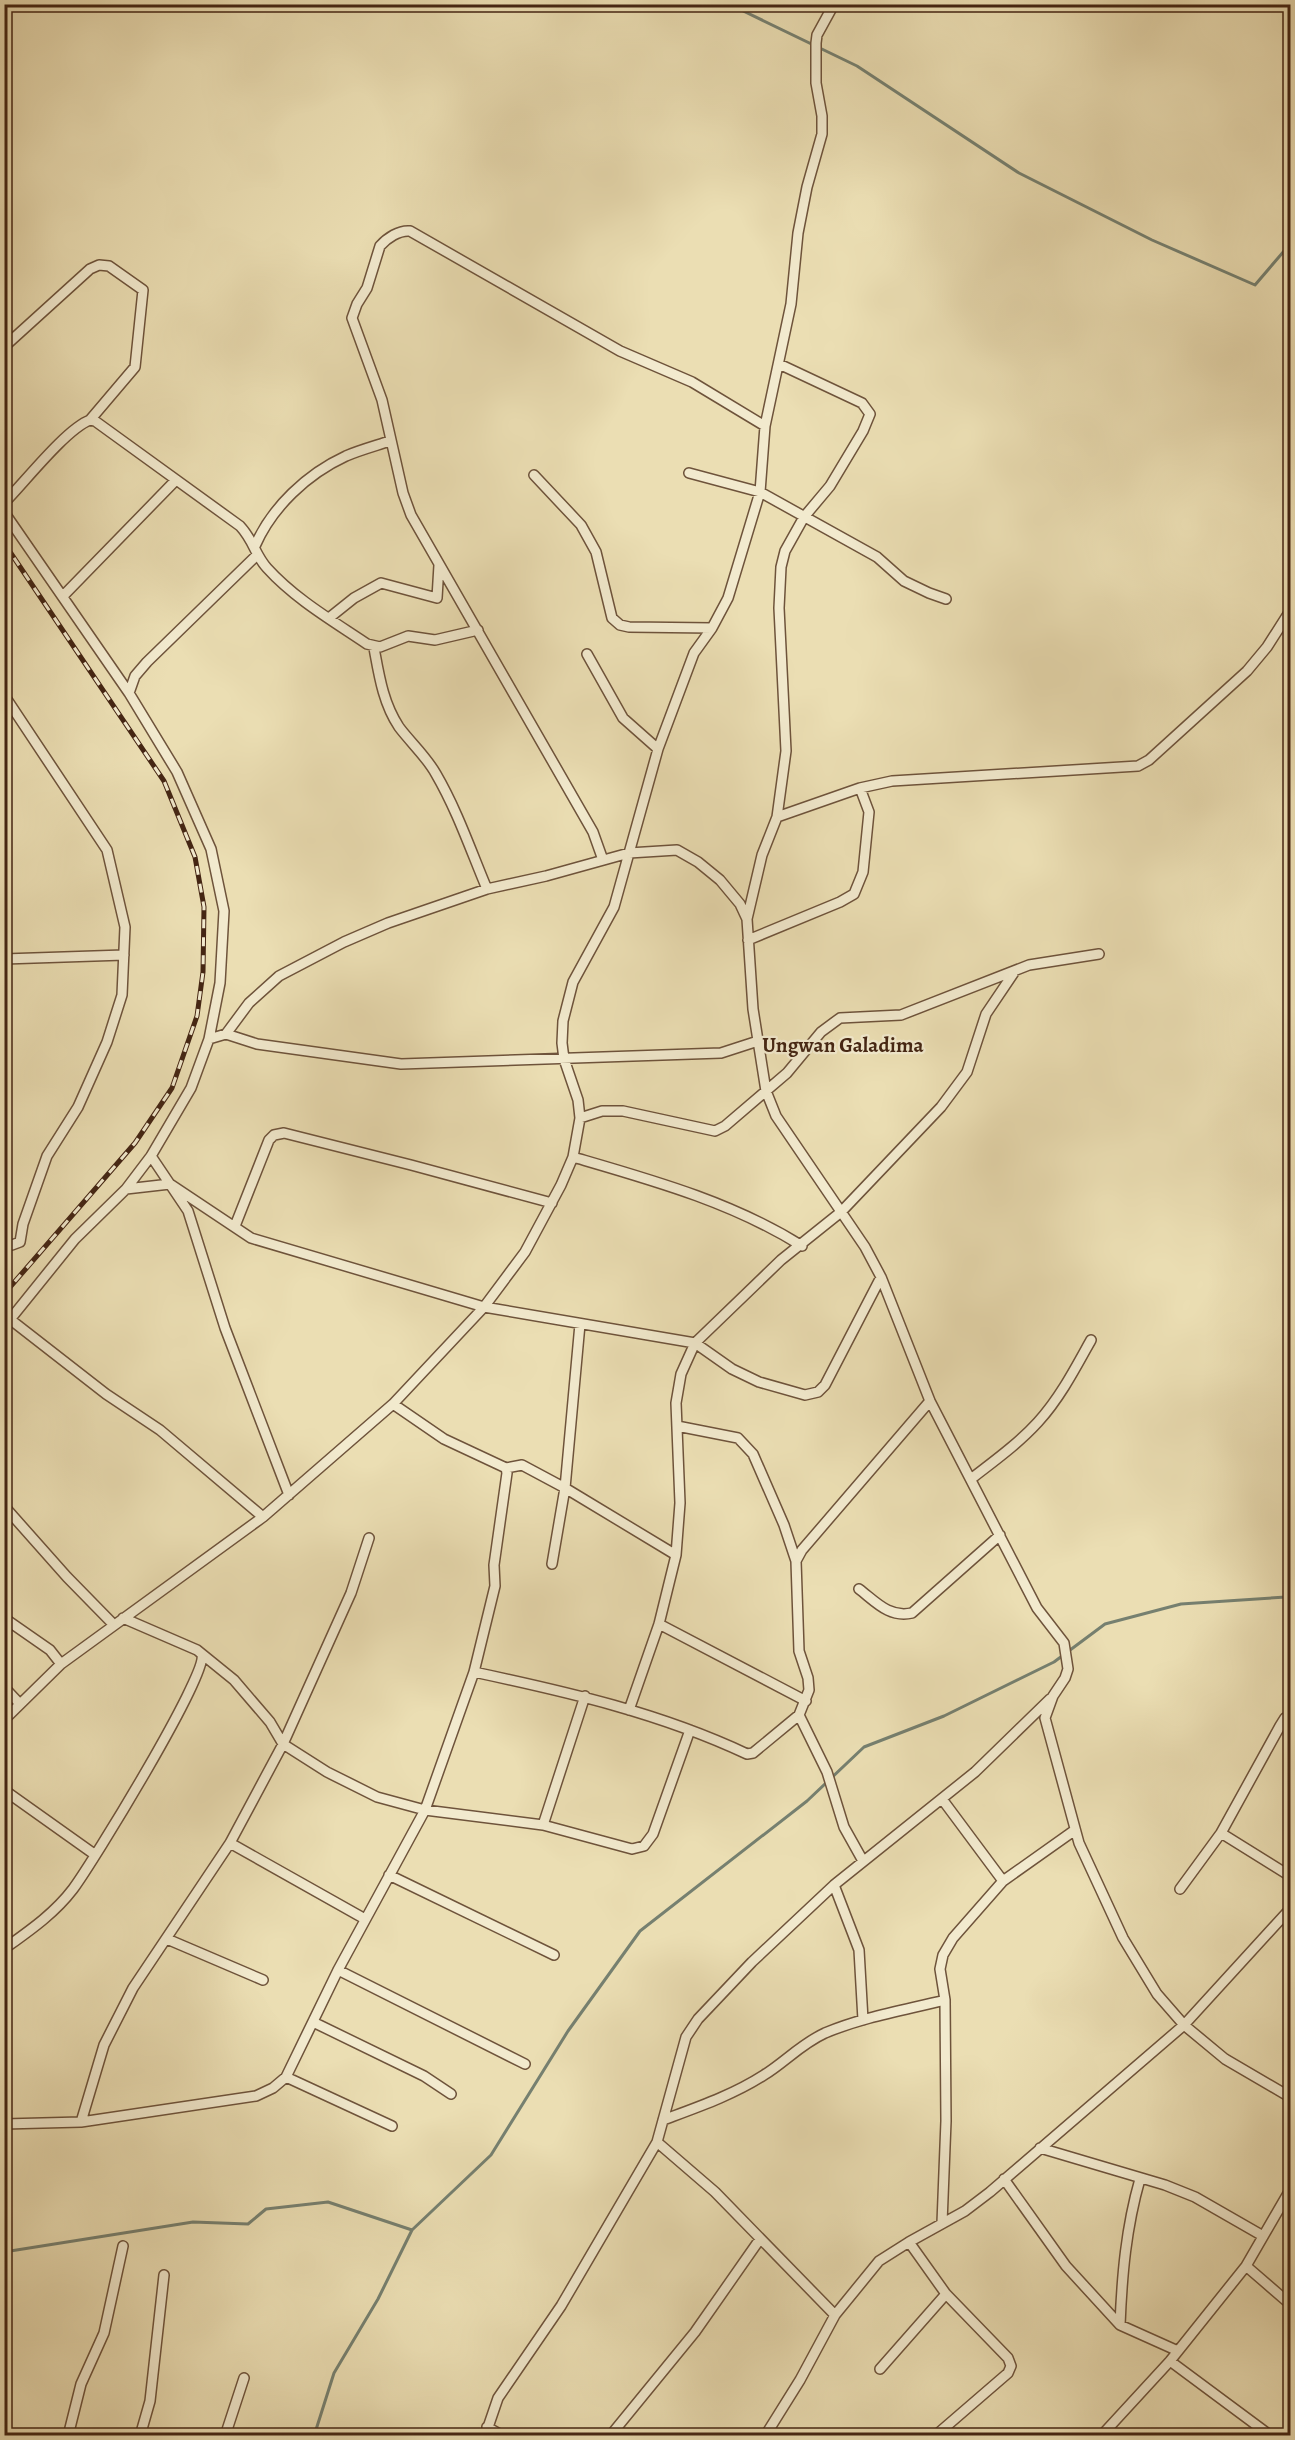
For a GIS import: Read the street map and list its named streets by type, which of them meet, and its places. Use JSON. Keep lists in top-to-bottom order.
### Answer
{
  "districts": ["Ungwan Galadima"]
}
